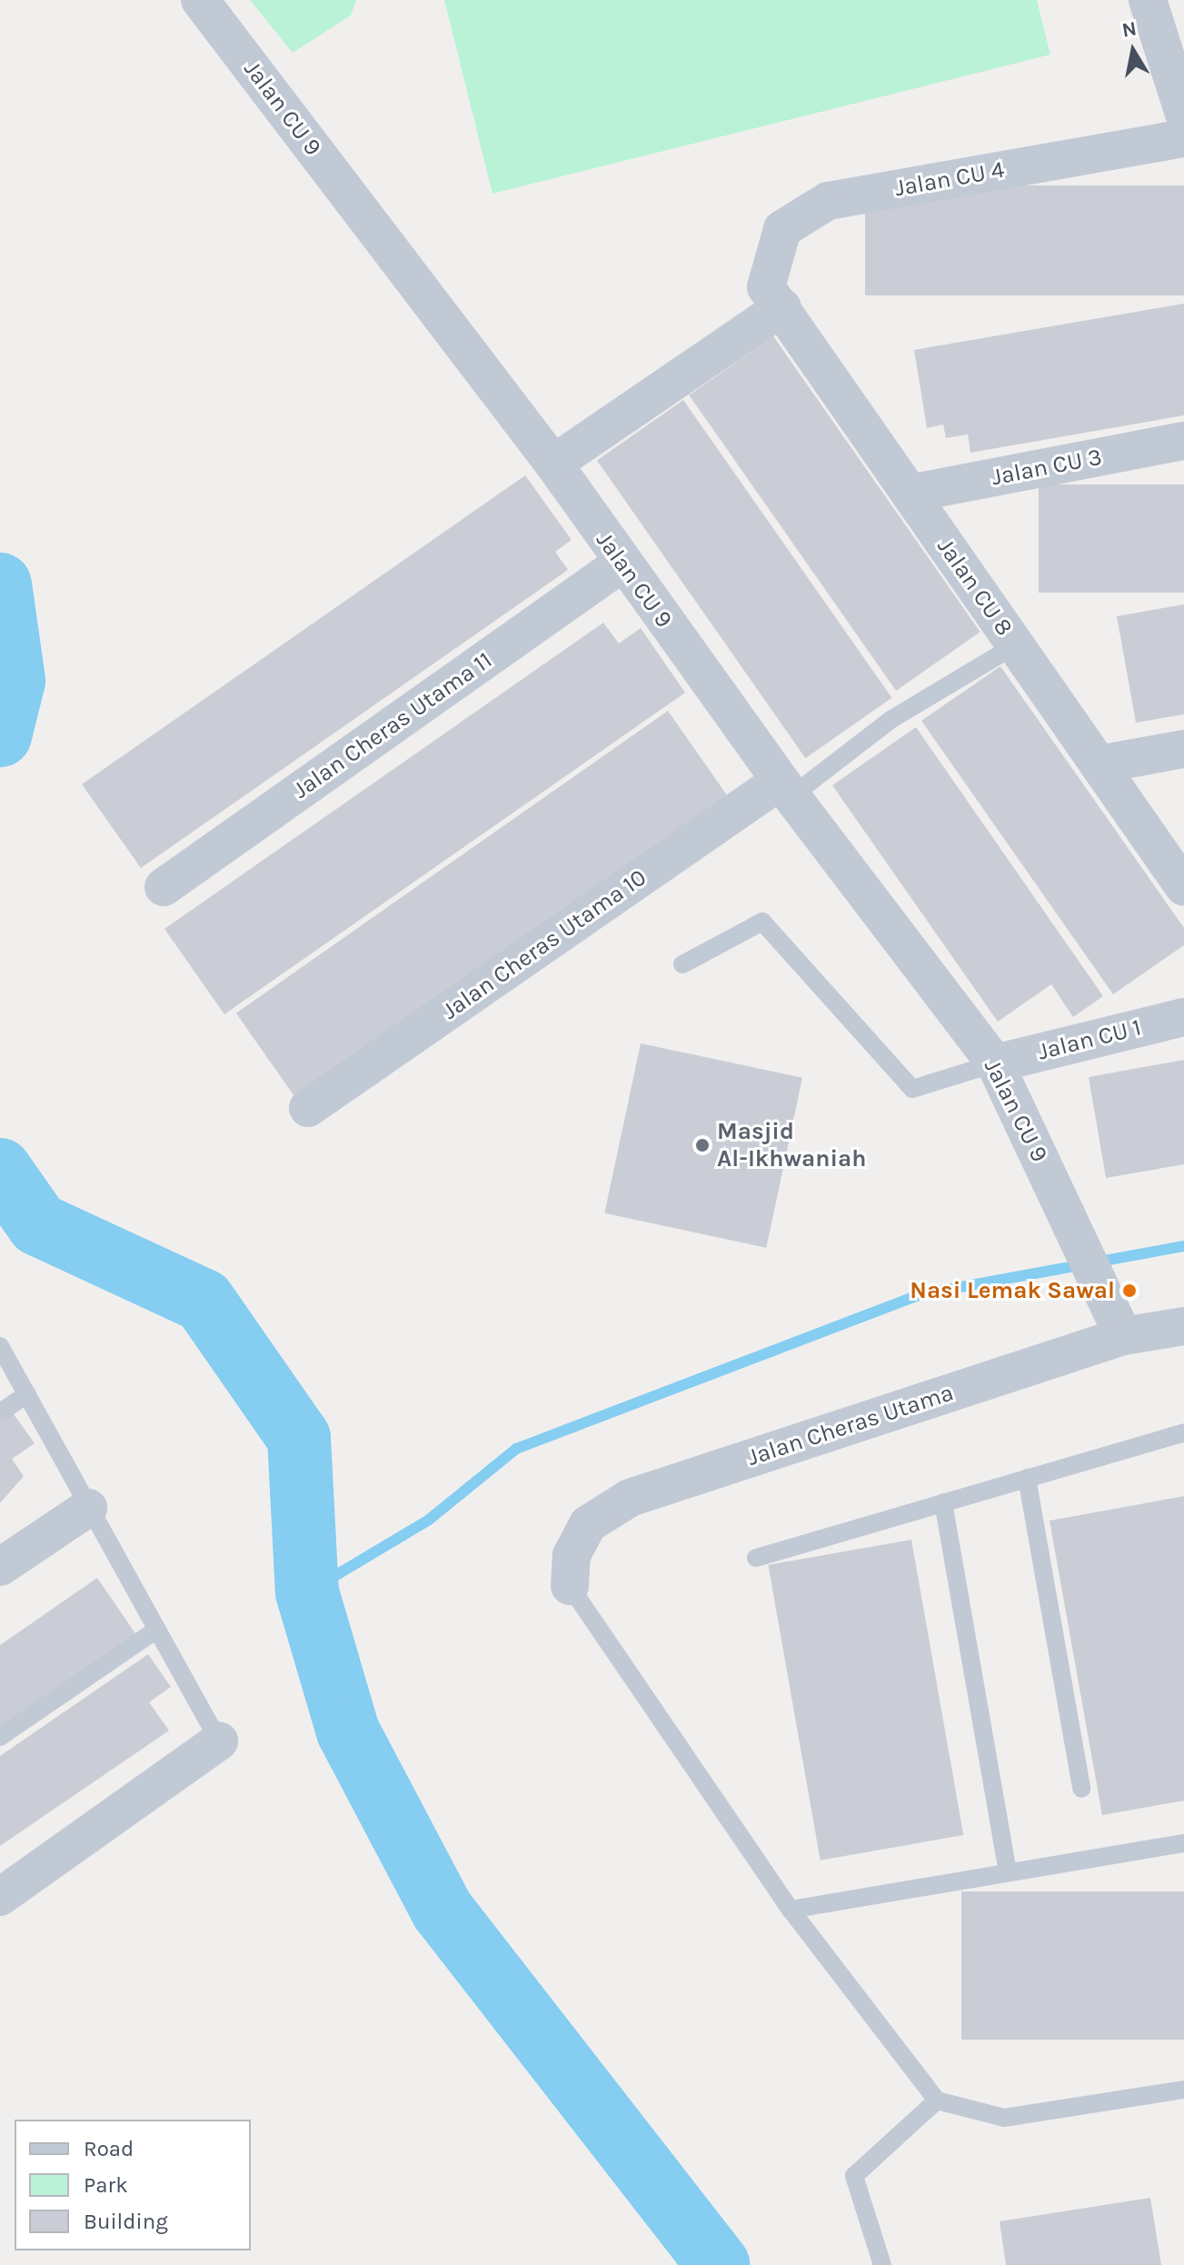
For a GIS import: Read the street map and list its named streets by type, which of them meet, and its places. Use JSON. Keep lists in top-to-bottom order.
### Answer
{
  "streets": {
    "street": [
      "Jalan CU 9",
      "Jalan CU 4",
      "Jalan CU 3",
      "Jalan CU 8",
      "Jalan Cheras Utama 11",
      "Jalan Cheras Utama 10",
      "Jalan CU 1",
      "Jalan Cheras Utama"
    ]
  },
  "crossings": [
    ["Jalan CU 9", "Jalan Cheras Utama 11"],
    ["Jalan CU 9", "Jalan Cheras Utama 10"],
    ["Jalan CU 9", "Jalan CU 1"],
    ["Jalan CU 9", "Jalan Cheras Utama"],
    ["Jalan CU 4", "Jalan CU 8"],
    ["Jalan CU 3", "Jalan CU 8"]
  ],
  "places": ["Masjid Al-Ikhwaniah", "Nasi Lemak Sawal"],
  "legend": ["Road", "Park", "Building"],
  "north": "top"
}
